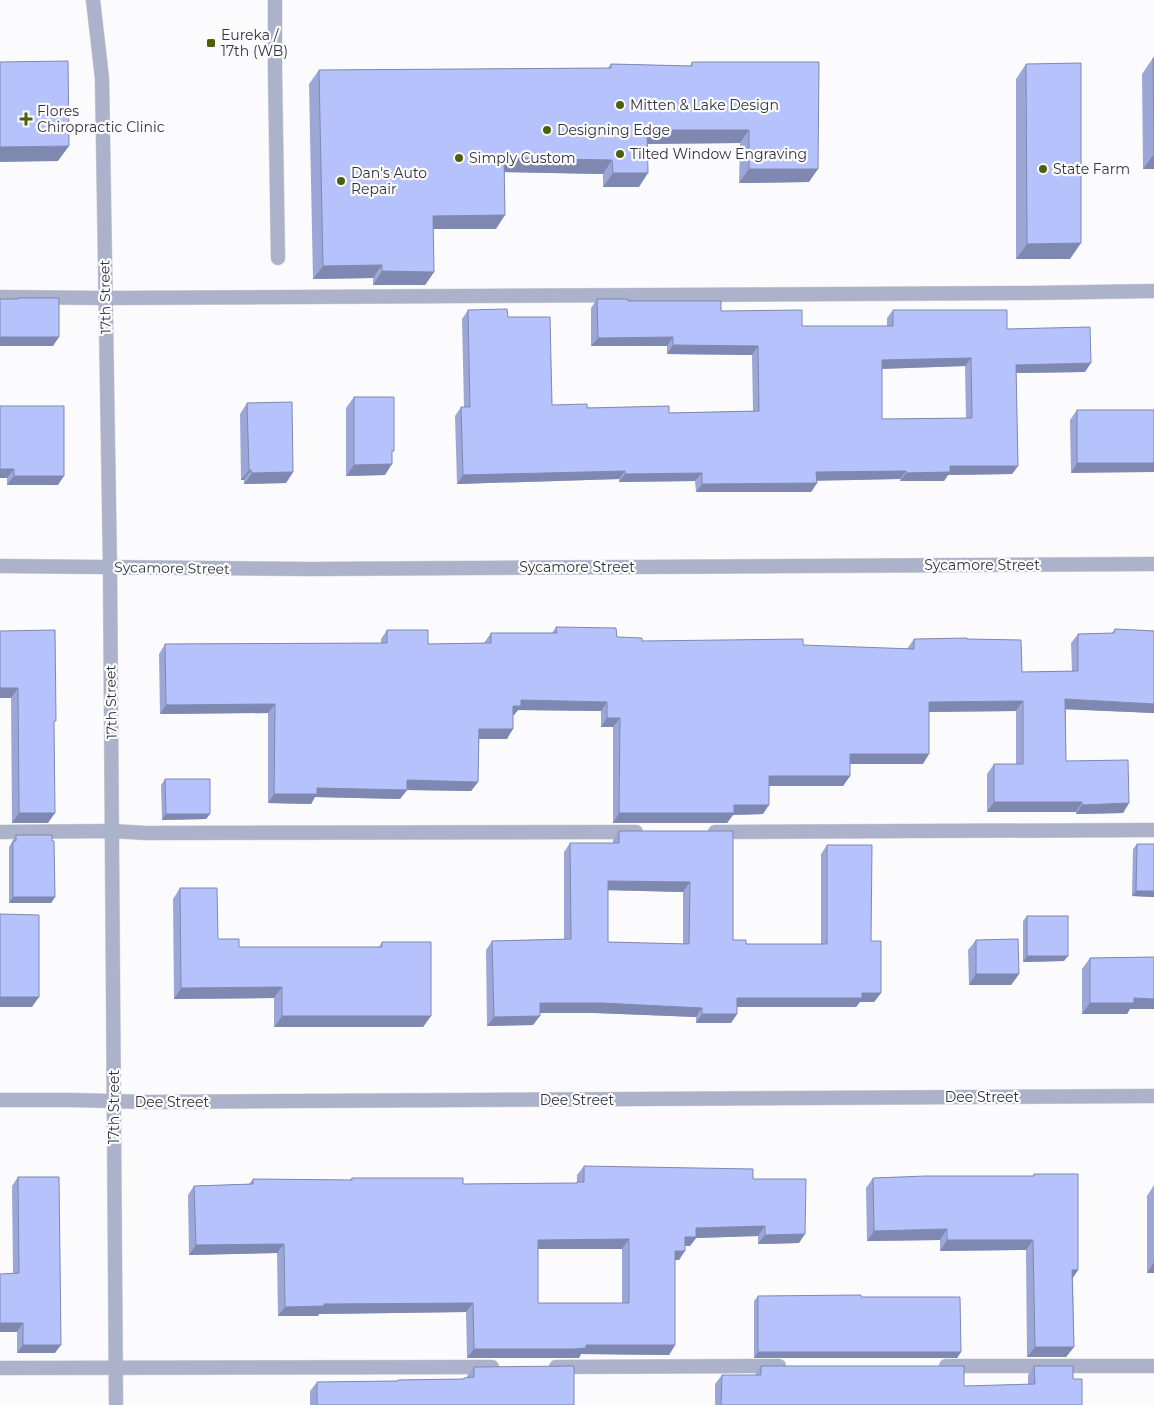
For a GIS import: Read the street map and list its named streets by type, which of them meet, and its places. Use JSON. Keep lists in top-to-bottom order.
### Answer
{
  "streets": {
    "street": ["17th Street", "Sycamore Street", "Dee Street"]
  },
  "crossings": [
    ["17th Street", "Sycamore Street"],
    ["17th Street", "Dee Street"]
  ],
  "places": {
    "transit": ["Eureka / 17th (WB)"],
    "other": [
      "Mitten & Lake Design",
      "Designing Edge",
      "Tilted Window Engraving",
      "Simply Custom",
      "State Farm",
      "Dan's Auto Repair"
    ],
    "health": ["Flores Chiropractic Clinic"]
  }
}
